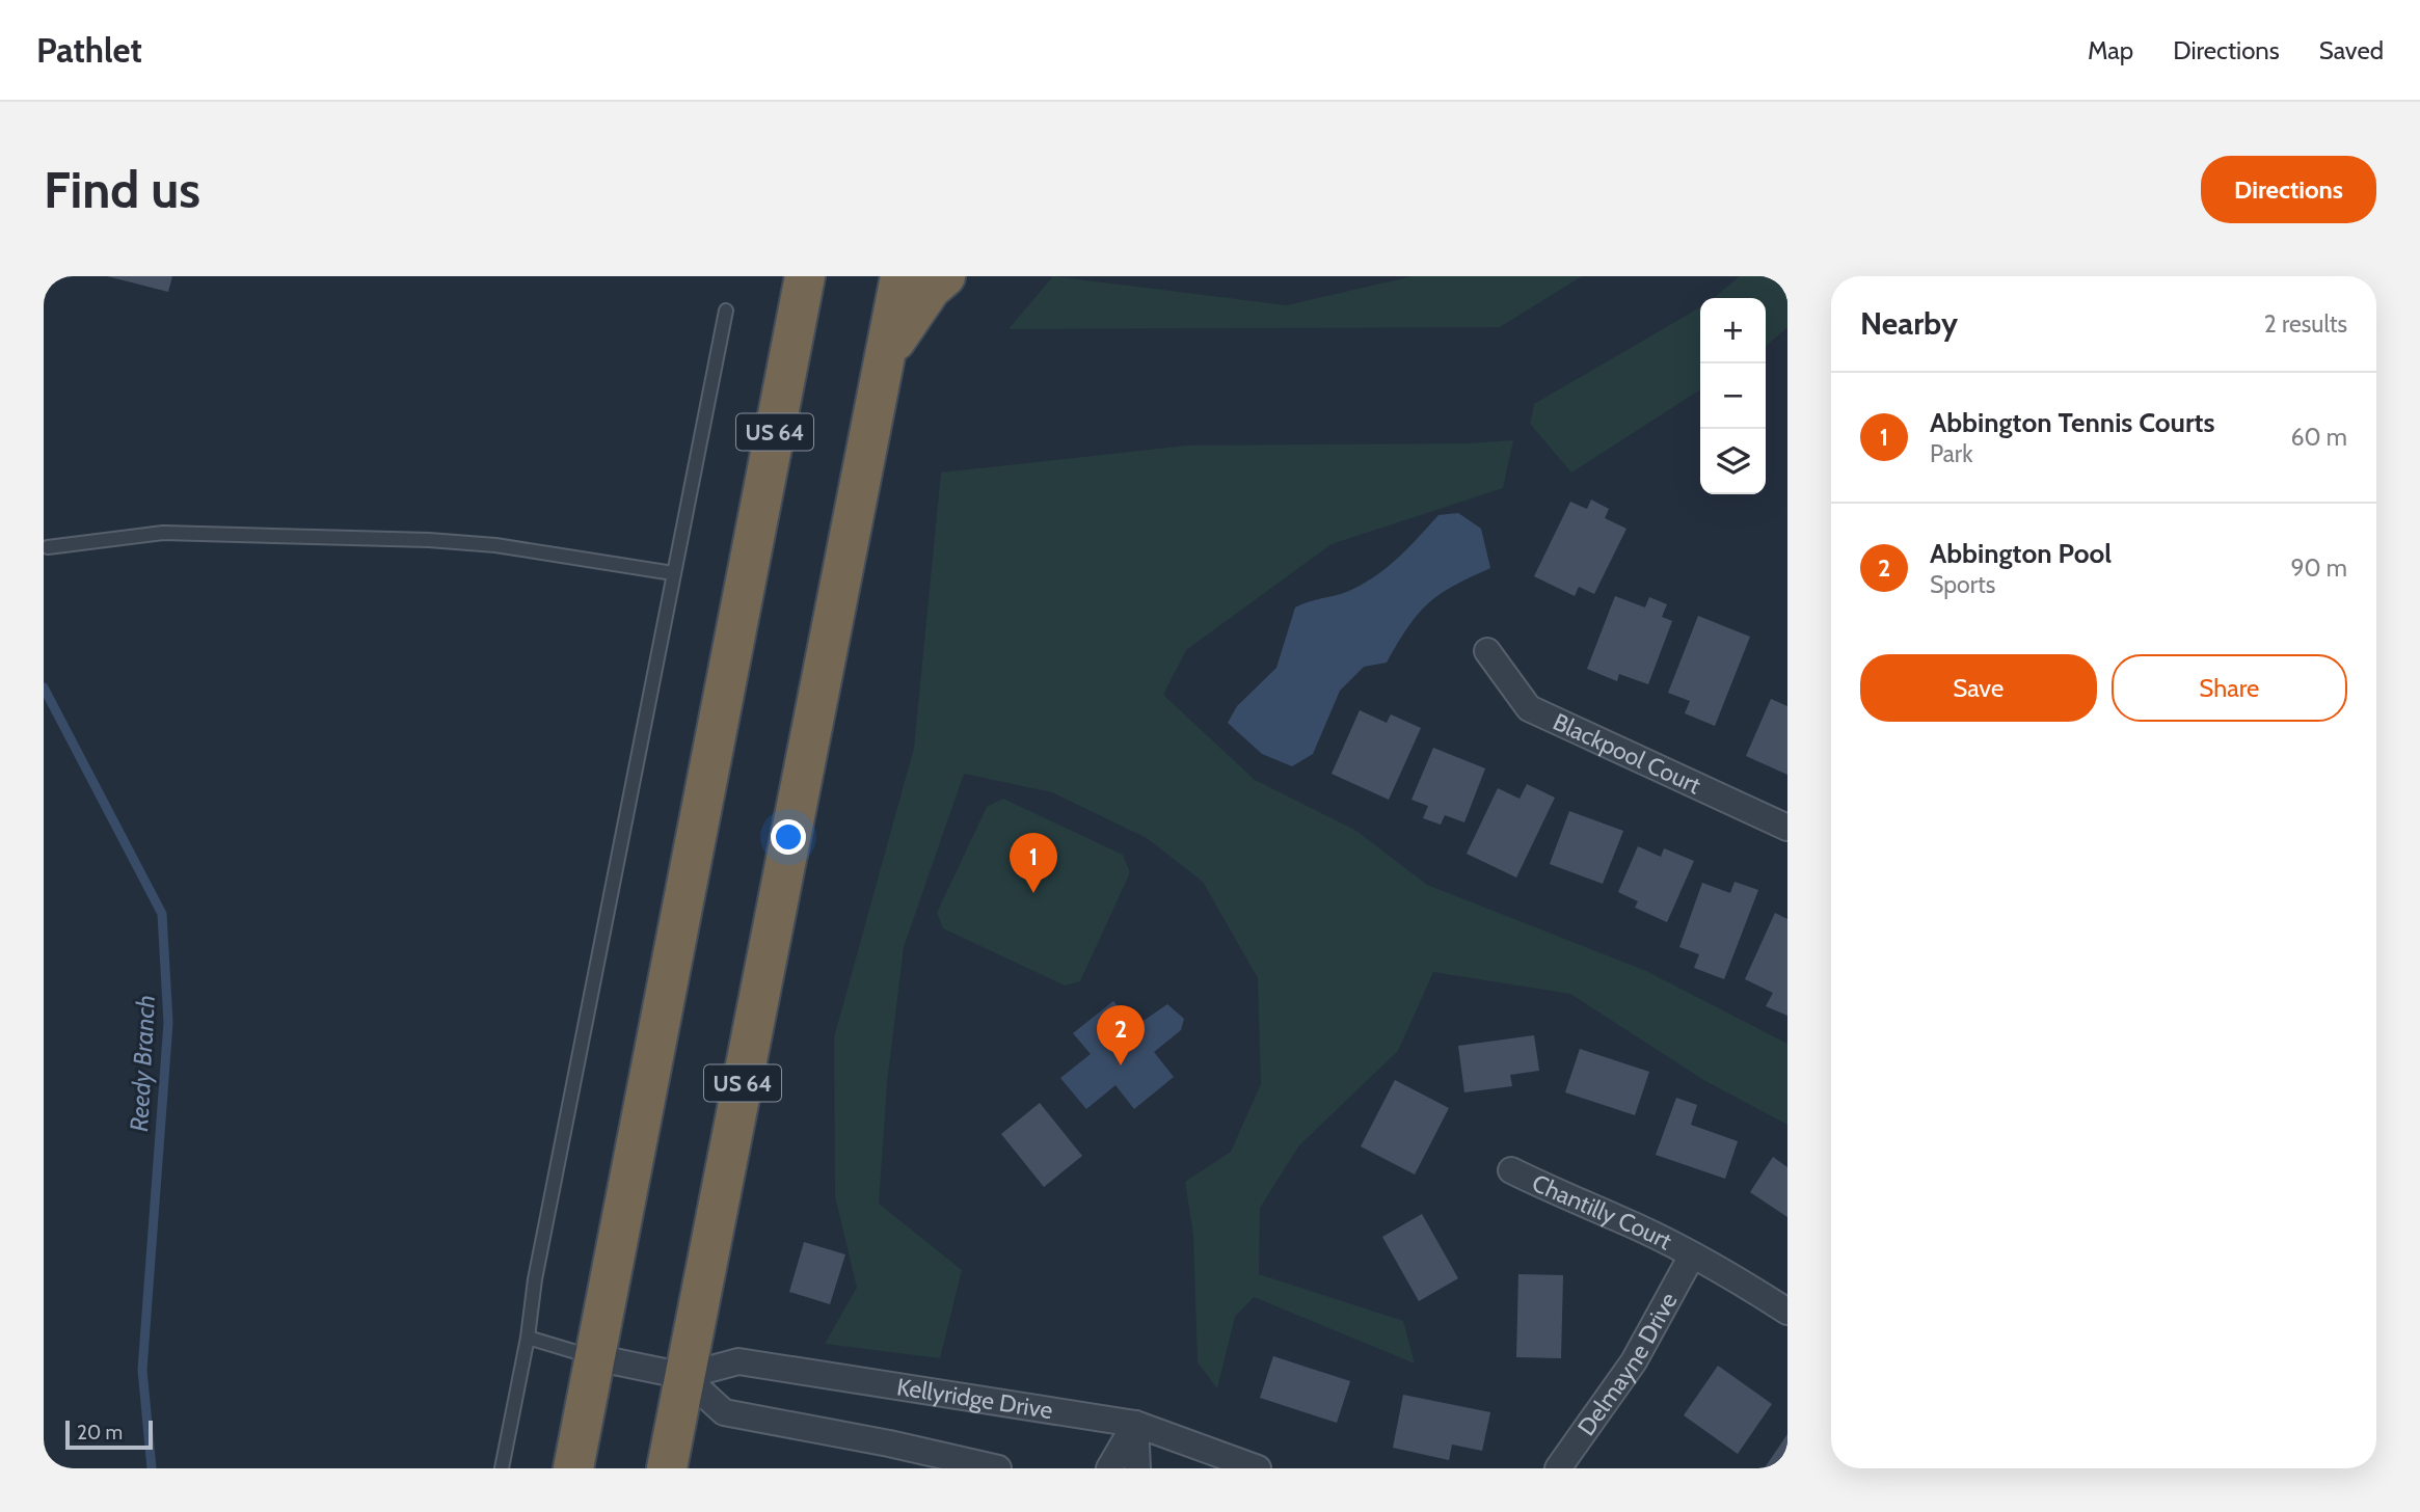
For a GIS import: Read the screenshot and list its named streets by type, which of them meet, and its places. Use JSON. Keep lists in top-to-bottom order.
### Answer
{
  "streets": {
    "highway": ["US 64"],
    "street": [
      "Blackpool Court",
      "Chantilly Court",
      "Delmayne Drive",
      "Kellyridge Drive"
    ]
  },
  "crossings": [
    ["US 64", "Kellyridge Drive"],
    ["Chantilly Court", "Delmayne Drive"]
  ],
  "water": ["Reedy Branch"],
  "scale_bar": "20 m",
  "page": {
    "header": "Pathlet",
    "nav": ["Map", "Directions", "Saved"],
    "buttons": [
      "Directions",
      ["Save", "Share"]
    ],
    "title": "Find us",
    "heading": ["Nearby", "2 results"],
    "map_buttons": ["+", "−"],
    "list": [
      {
        "mark": "1",
        "name": "Abbington Tennis Courts",
        "note": "Park",
        "value": "60 m"
      },
      {
        "mark": "2",
        "name": "Abbington Pool",
        "note": "Sports",
        "value": "90 m"
      }
    ],
    "pins": ["1", "2"],
    "scale": "20 m"
  }
}
